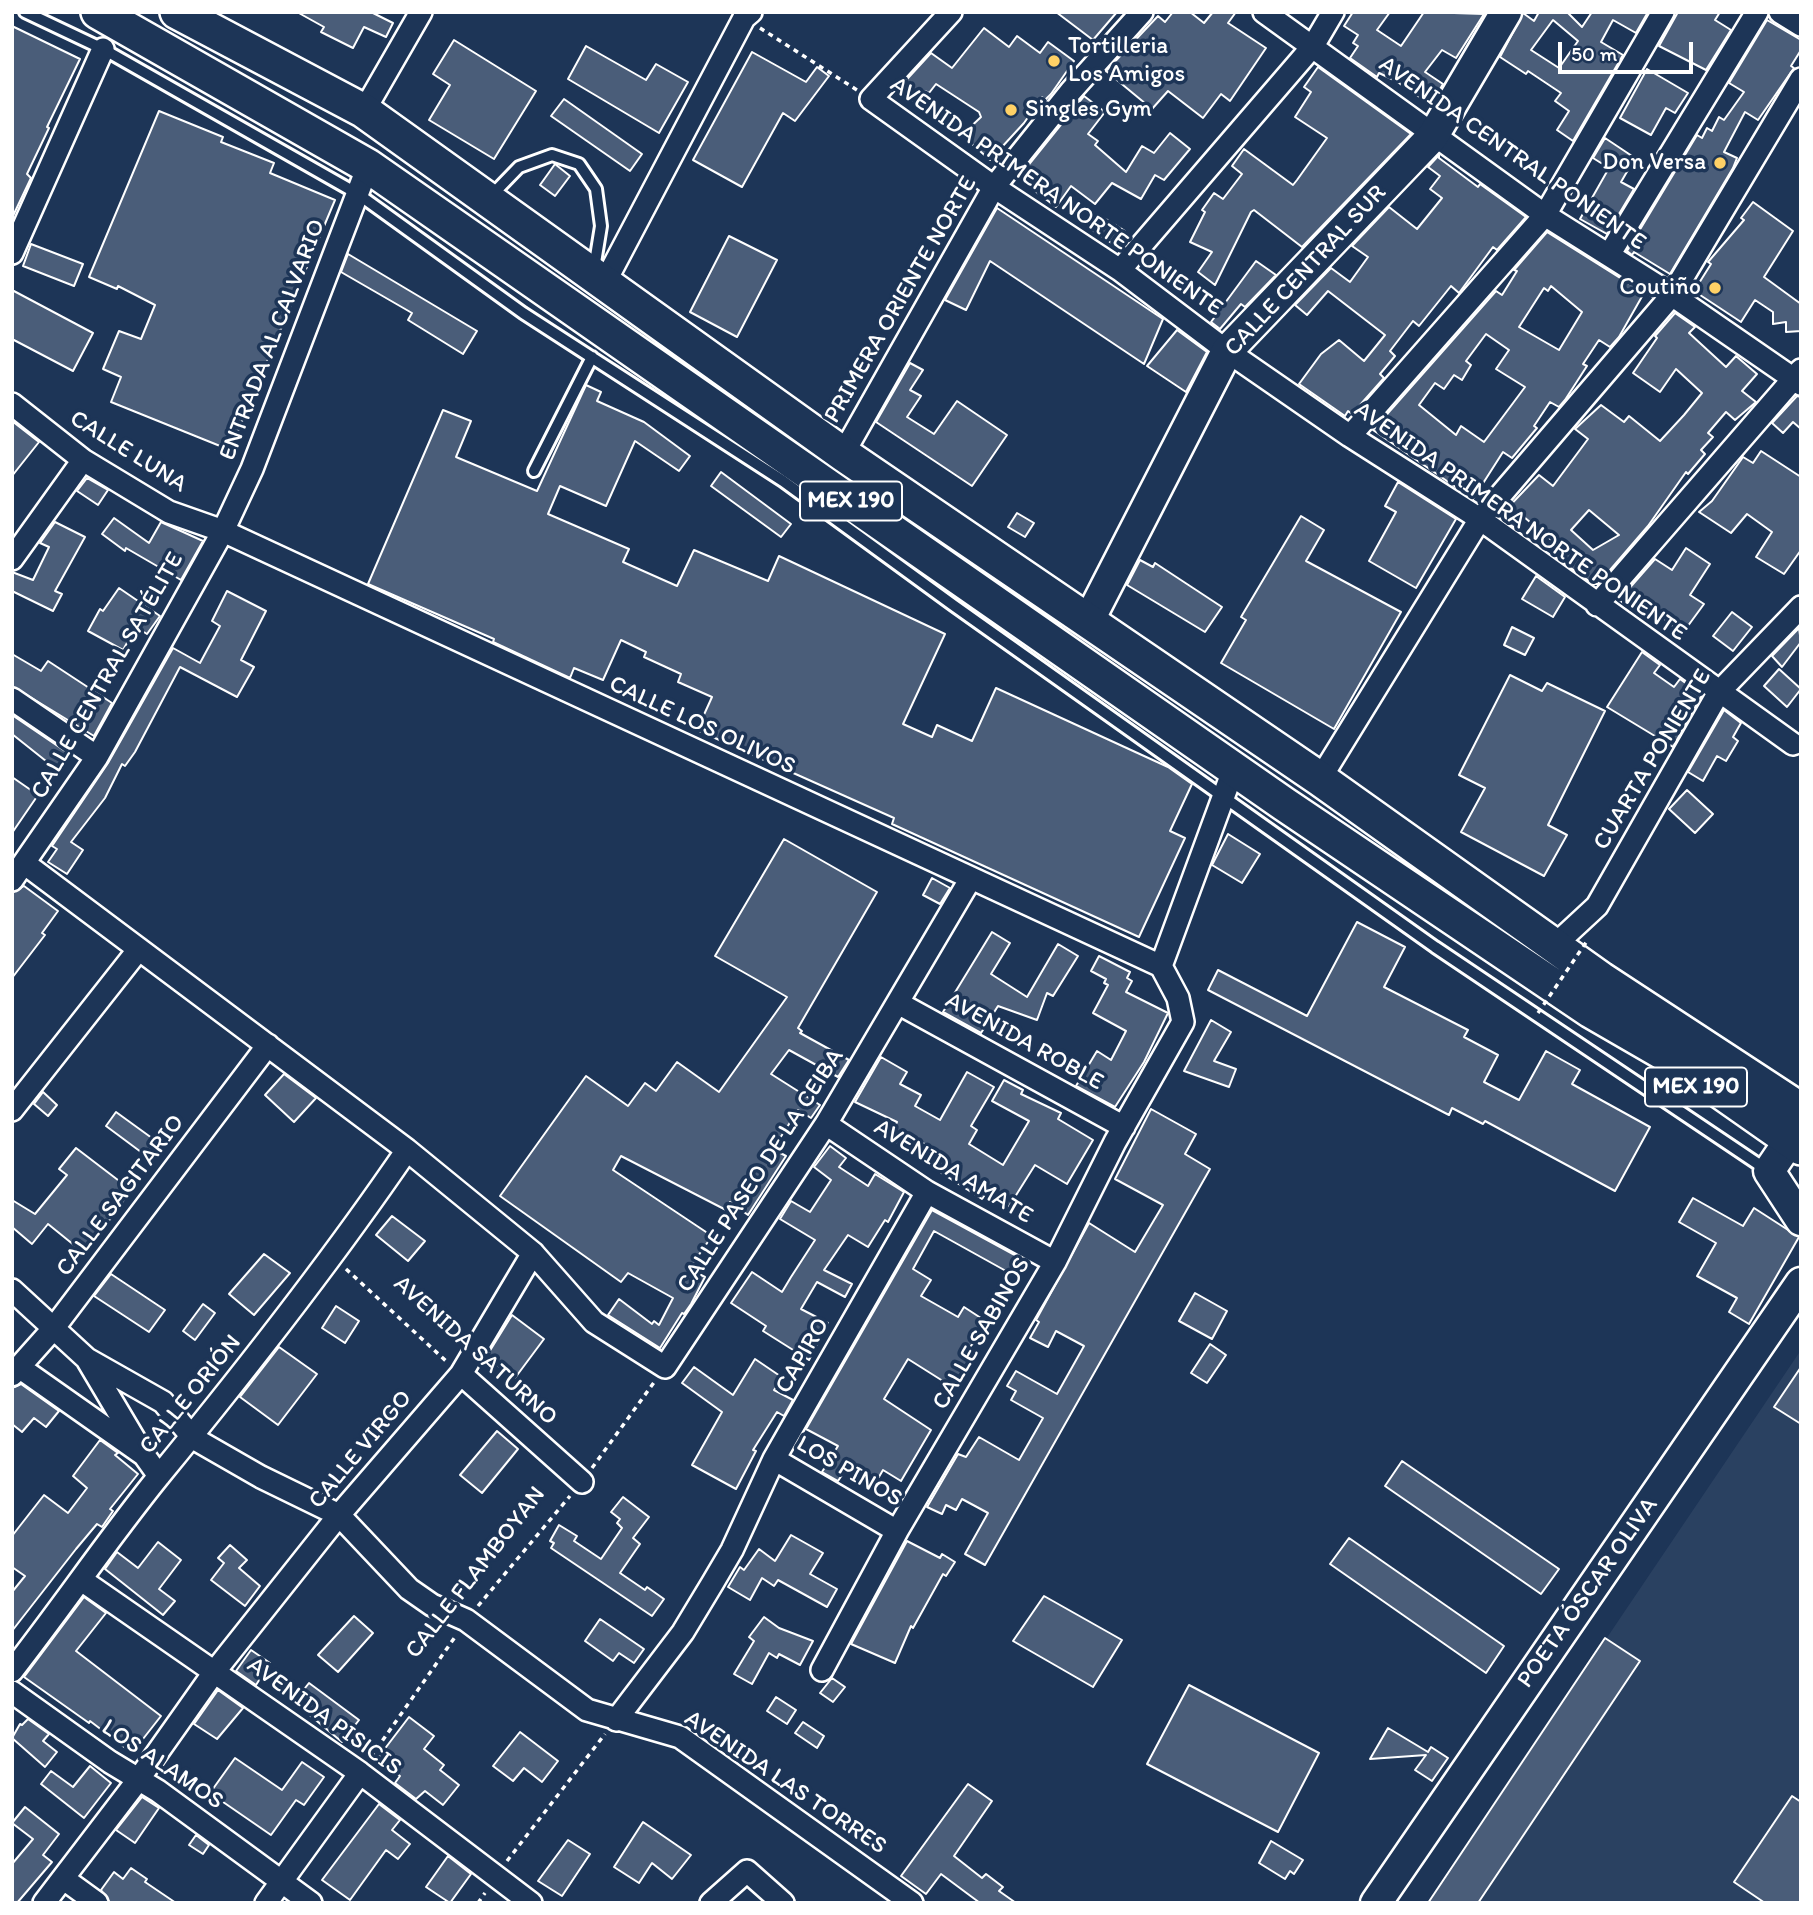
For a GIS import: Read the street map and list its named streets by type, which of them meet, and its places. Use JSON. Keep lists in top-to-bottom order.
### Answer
{
  "streets": {
    "main road": ["MEX 190"],
    "street": [
      "AVENIDA CENTRAL PONIENTE",
      "AVENIDA PRIMERA NORTE PONIENTE",
      "CALLE CENTRAL SUR",
      "PRIMERA ORIENTE NORTE",
      "ENTRADA AL CALVARIO",
      "CALLE LUNA",
      "CALLE CENTRAL SATÉLITE",
      "CALLE LOS OLIVOS",
      "CUARTA PONIENTE",
      "AVENIDA ROBLE",
      "CALLE PASEO DE LA CEIBA",
      "AVENIDA AMATE",
      "CALLE SAGITARIO",
      "CALLE SABINOS",
      "AVENIDA SATURNO",
      "CAPIRO",
      "CALLE ORIÓN",
      "CALLE VIRGO",
      "LOS PINOS",
      "POETA ÓSCAR OLIVA",
      "AVENIDA PISICIS",
      "LOS ALAMOS",
      "AVENIDA LAS TORRES"
    ],
    "path": ["CALLE FLAMBOYAN"]
  },
  "crossings": [
    ["AVENIDA CENTRAL PONIENTE", "CALLE CENTRAL SUR"],
    ["AVENIDA PRIMERA NORTE PONIENTE", "CALLE CENTRAL SUR"],
    ["AVENIDA PRIMERA NORTE PONIENTE", "PRIMERA ORIENTE NORTE"],
    ["AVENIDA PRIMERA NORTE PONIENTE", "CUARTA PONIENTE"],
    ["CALLE CENTRAL SUR", "MEX 190"],
    ["PRIMERA ORIENTE NORTE", "MEX 190"],
    ["ENTRADA AL CALVARIO", "CALLE LUNA"],
    ["ENTRADA AL CALVARIO", "MEX 190"],
    ["ENTRADA AL CALVARIO", "CALLE CENTRAL SATÉLITE"],
    ["ENTRADA AL CALVARIO", "CALLE LOS OLIVOS"],
    ["CALLE LUNA", "CALLE CENTRAL SATÉLITE"],
    ["CALLE LUNA", "CALLE LOS OLIVOS"],
    ["MEX 190", "CUARTA PONIENTE"],
    ["CALLE CENTRAL SATÉLITE", "CALLE LOS OLIVOS"],
    ["CALLE LOS OLIVOS", "CALLE PASEO DE LA CEIBA"],
    ["CALLE LOS OLIVOS", "CALLE SABINOS"],
    ["AVENIDA ROBLE", "CALLE PASEO DE LA CEIBA"],
    ["AVENIDA ROBLE", "CALLE SABINOS"],
    ["CALLE PASEO DE LA CEIBA", "AVENIDA AMATE"],
    ["AVENIDA AMATE", "CALLE SABINOS"],
    ["AVENIDA AMATE", "CAPIRO"],
    ["CALLE SAGITARIO", "AVENIDA LAS TORRES"],
    ["CALLE SABINOS", "LOS PINOS"],
    ["AVENIDA SATURNO", "CALLE ORIÓN"],
    ["AVENIDA SATURNO", "CALLE VIRGO"],
    ["AVENIDA SATURNO", "CALLE FLAMBOYAN"],
    ["CAPIRO", "LOS PINOS"],
    ["CAPIRO", "AVENIDA LAS TORRES"],
    ["CALLE ORIÓN", "AVENIDA PISICIS"],
    ["CALLE ORIÓN", "AVENIDA LAS TORRES"],
    ["CALLE VIRGO", "AVENIDA PISICIS"],
    ["CALLE VIRGO", "LOS ALAMOS"],
    ["CALLE VIRGO", "AVENIDA LAS TORRES"],
    ["CALLE FLAMBOYAN", "AVENIDA PISICIS"],
    ["CALLE FLAMBOYAN", "AVENIDA LAS TORRES"]
  ],
  "places": [
    "Tortilleria Los Amigos",
    "Singles Gym",
    "Don Versa",
    "Coutiño"
  ],
  "scale_bar": "50 m"
}
